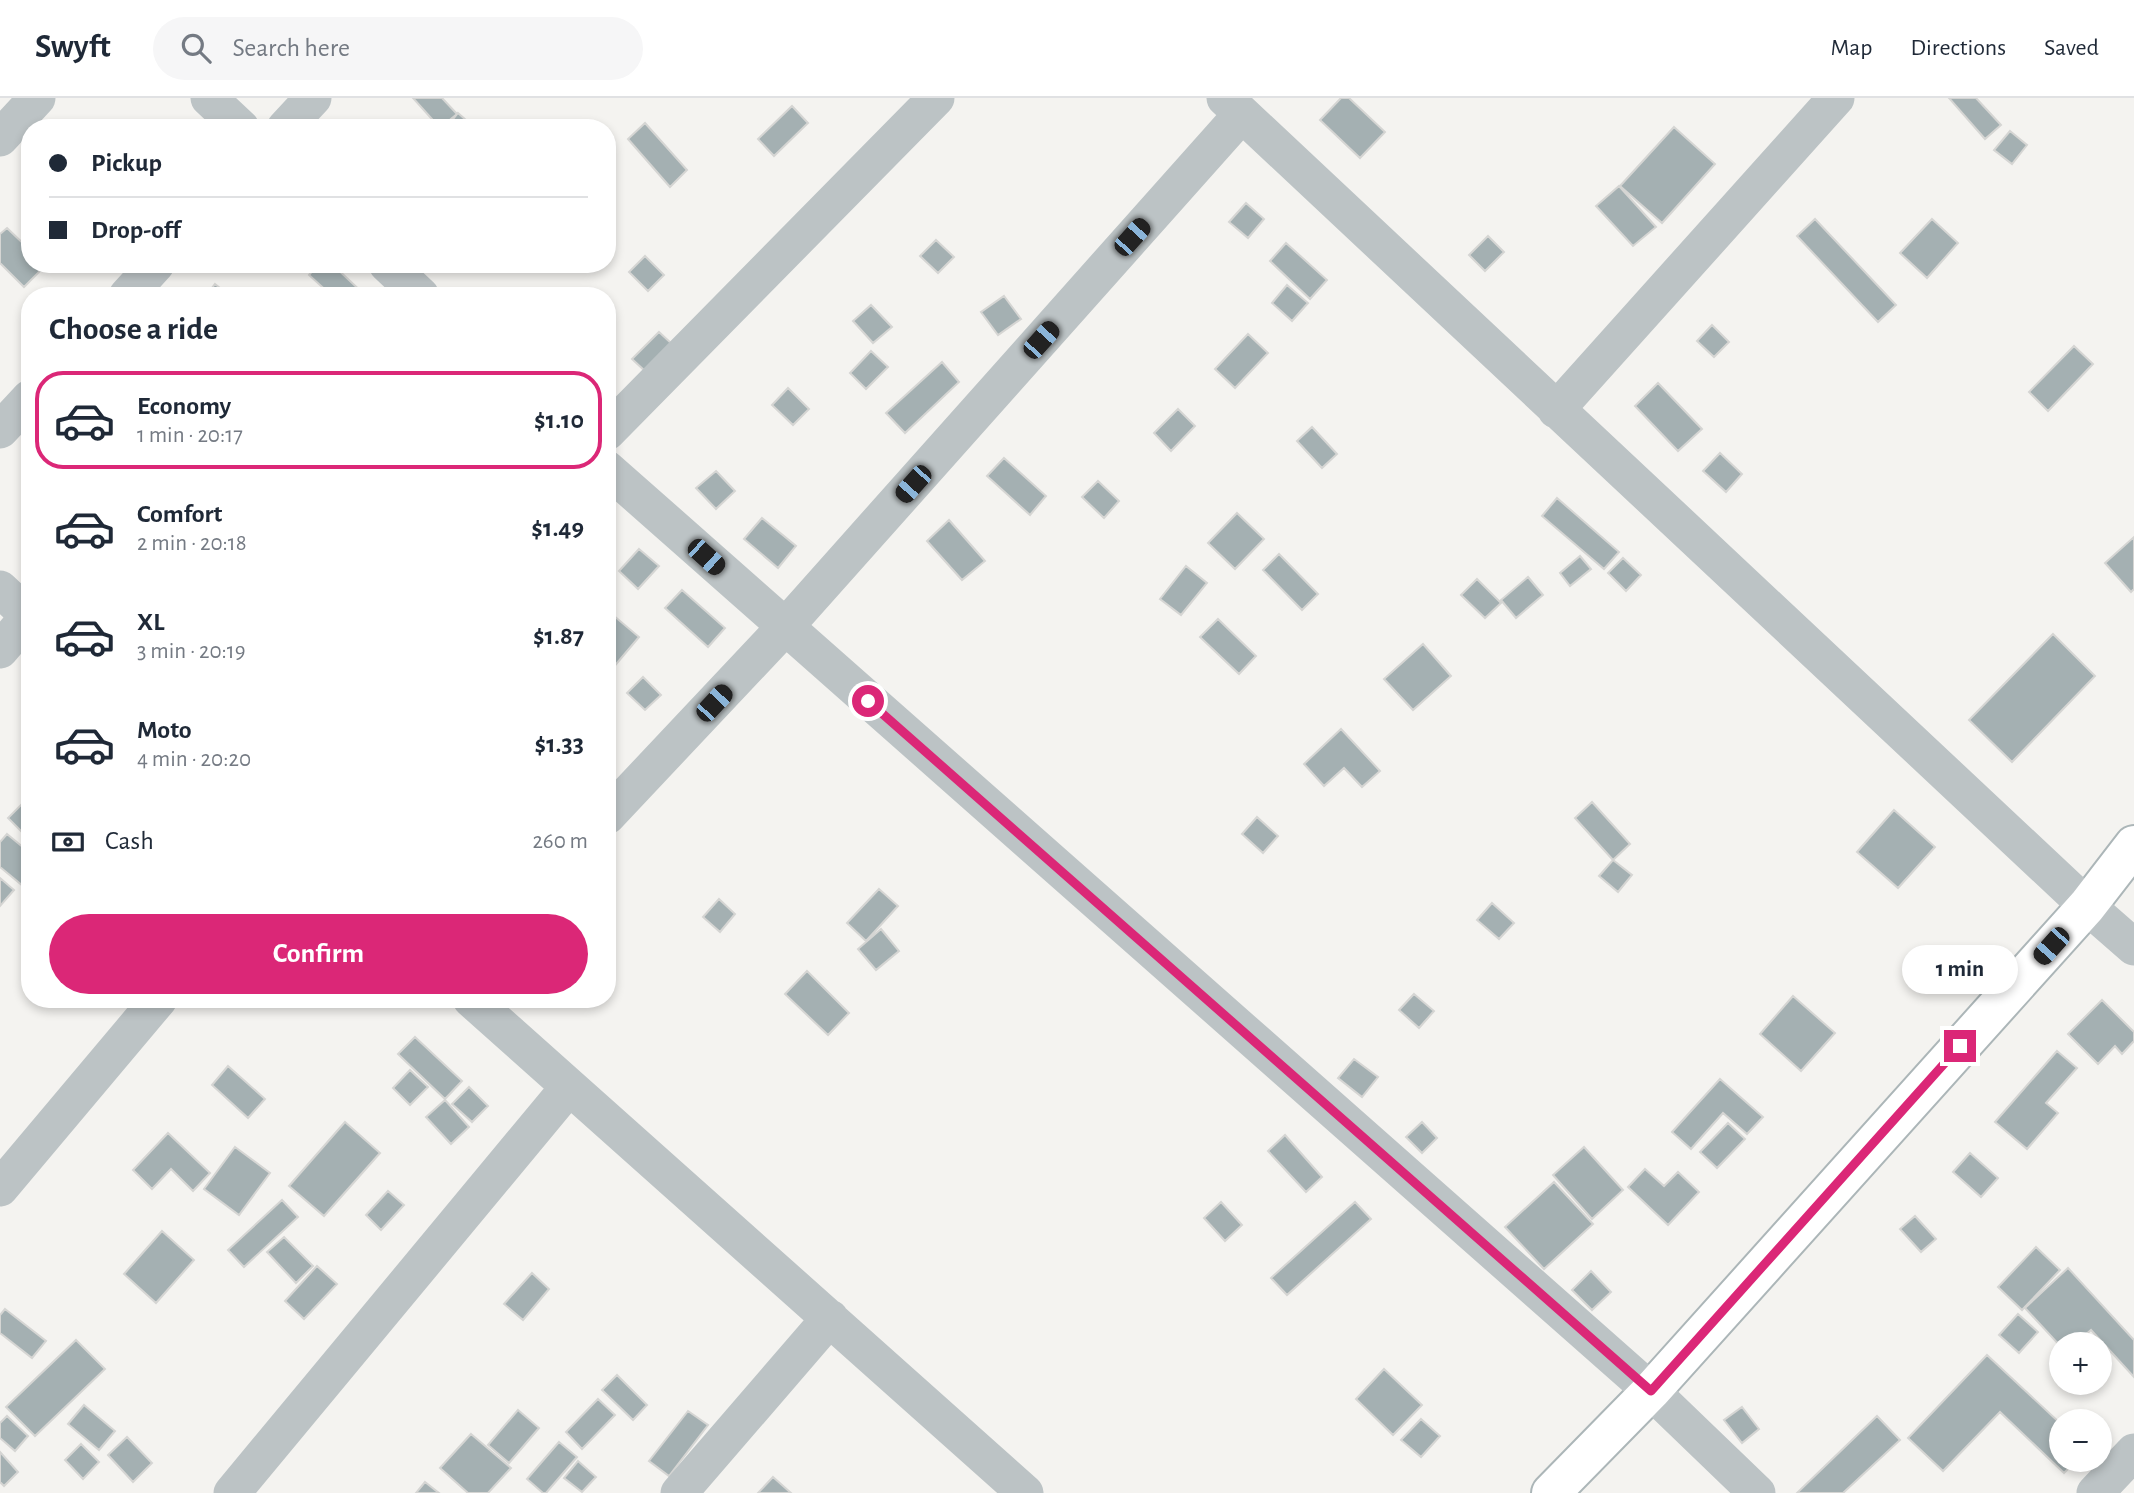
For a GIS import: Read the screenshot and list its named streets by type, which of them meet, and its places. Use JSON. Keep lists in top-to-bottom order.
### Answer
{
  "page": {
    "header": "Swyft",
    "search": "Search here",
    "nav": ["Map", "Directions", "Saved"],
    "banner": ["Pickup", "Drop-off"],
    "heading": "Choose a ride",
    "list": [
      {
        "name": "Economy",
        "note": "1 min · 20:17",
        "value": "$1.10"
      },
      {
        "name": "Comfort",
        "note": "2 min · 20:18",
        "value": "$1.49"
      },
      {
        "name": "XL",
        "note": "3 min · 20:19",
        "value": "$1.87"
      },
      {
        "name": "Moto",
        "note": "4 min · 20:20",
        "value": "$1.33"
      }
    ],
    "pay": ["Cash", "260 m"],
    "buttons": "Confirm",
    "bubble": "1 min",
    "map_buttons": ["+", "−"]
  }
}
